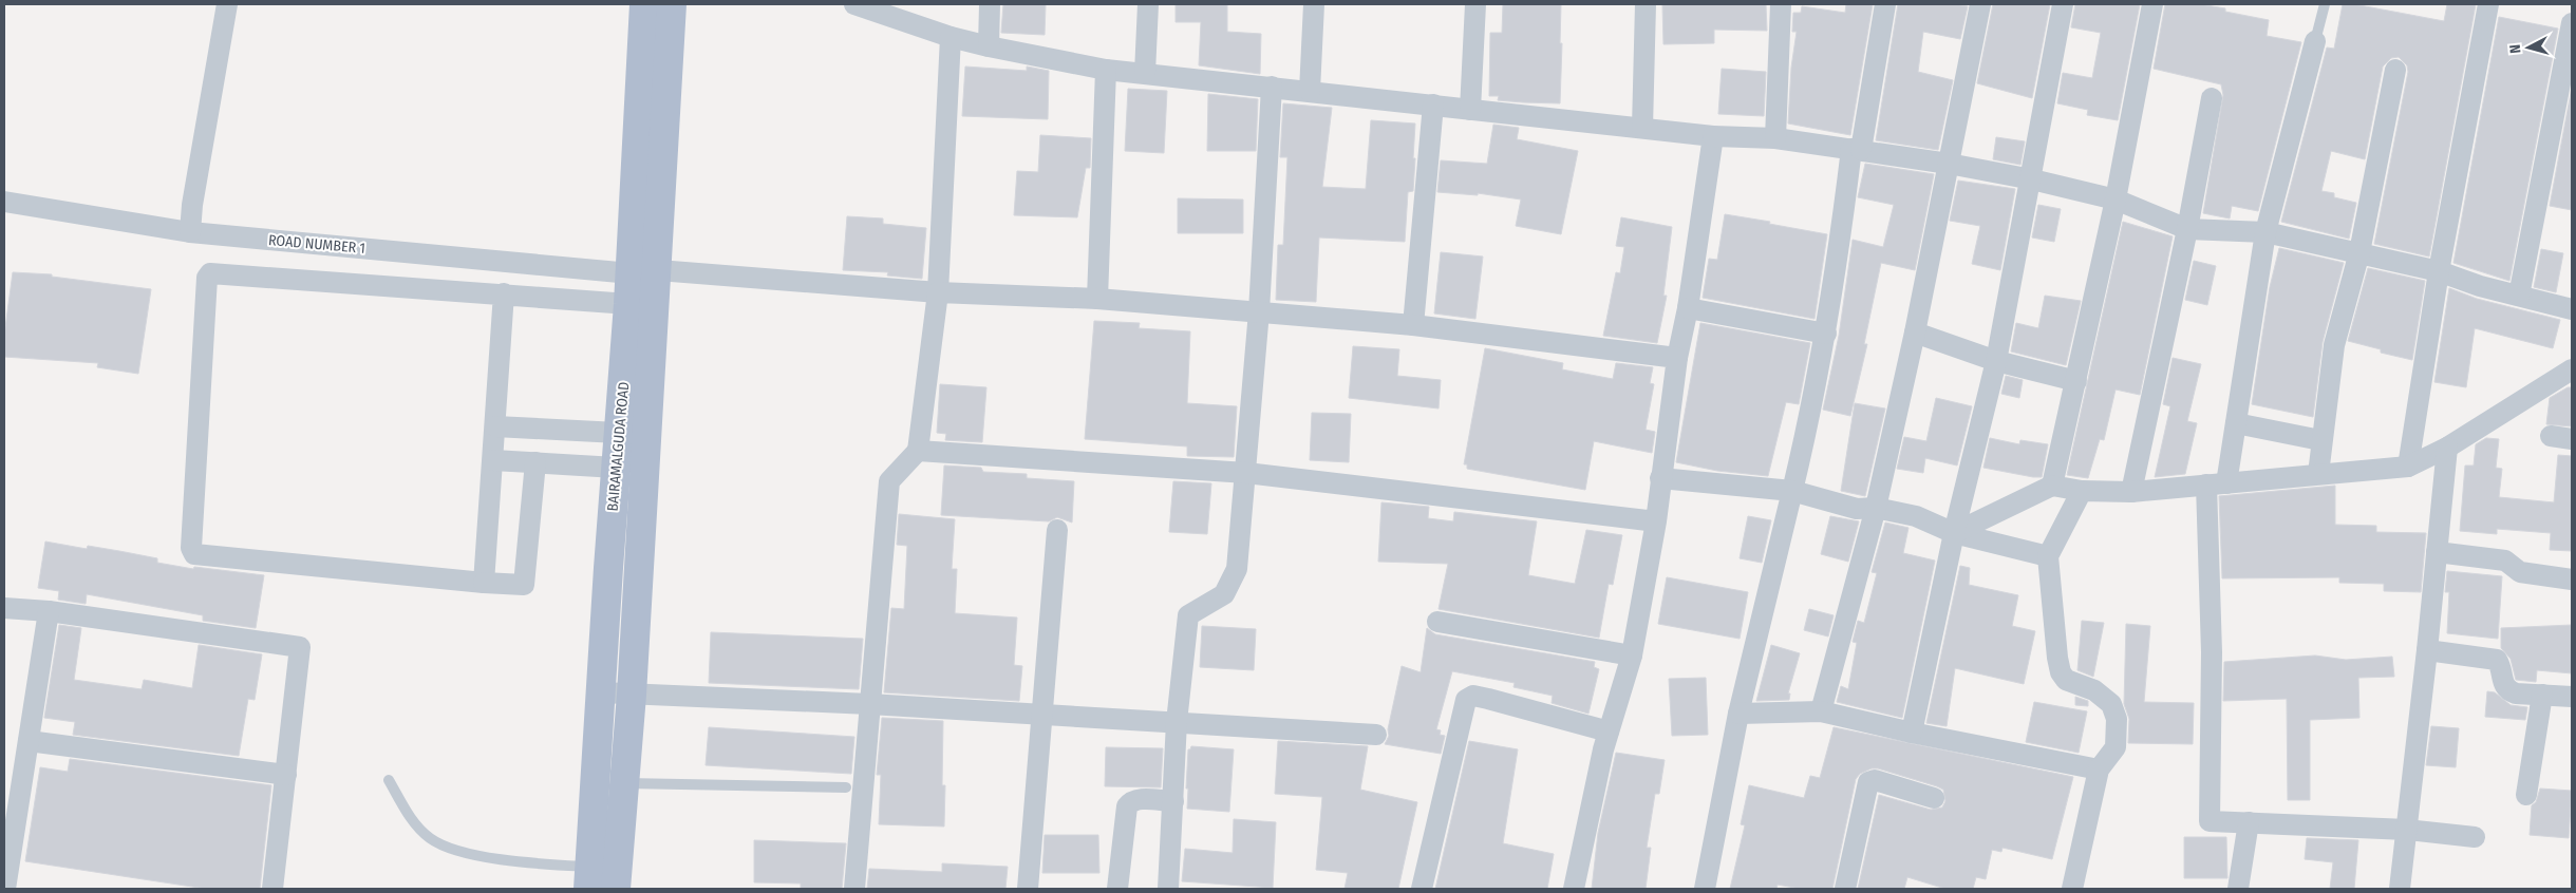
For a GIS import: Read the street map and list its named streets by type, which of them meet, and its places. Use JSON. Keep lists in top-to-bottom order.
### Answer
{
  "streets": {
    "main road": ["BAIRAMALGUDA ROAD"],
    "street": ["ROAD NUMBER 1"]
  },
  "crossings": [
    ["ROAD NUMBER 1", "BAIRAMALGUDA ROAD"]
  ],
  "north": "left"
}
